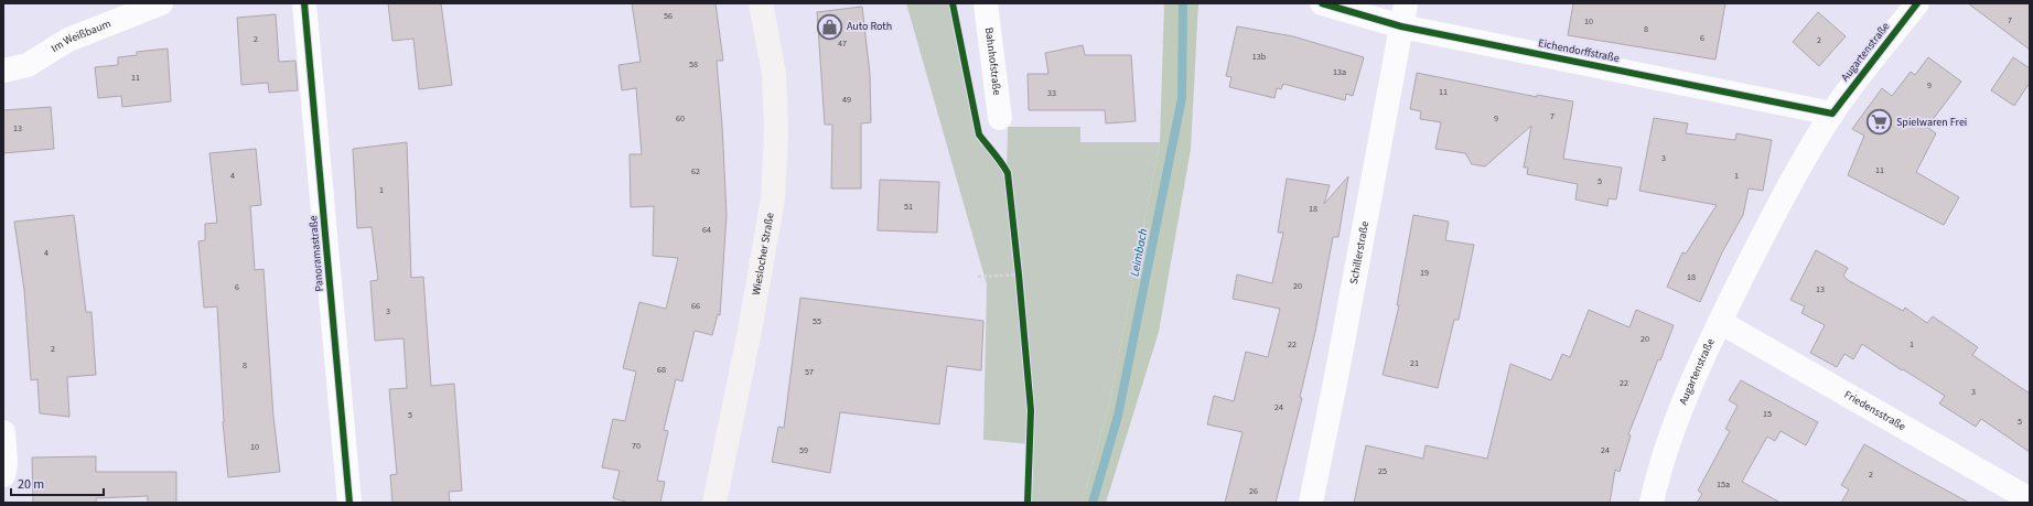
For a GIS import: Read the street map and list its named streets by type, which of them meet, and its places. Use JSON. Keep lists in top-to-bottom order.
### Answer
{
  "streets": {
    "main road": ["Wieslocher Straße"],
    "street": [
      "Im Weißbaum",
      "Eichendorffstraße",
      "Augartenstraße",
      "Bahnhofstraße",
      "Panoramastraße",
      "Schillerstraße",
      "Friedensstraße"
    ]
  },
  "crossings": [
    ["Eichendorffstraße", "Augartenstraße"],
    ["Eichendorffstraße", "Schillerstraße"],
    ["Augartenstraße", "Friedensstraße"]
  ],
  "water": ["Leimbach"],
  "places": {
    "shop": ["Auto Roth"],
    "supermarket": ["Spielwaren Frei"]
  },
  "house_numbers": [
    "56",
    "7",
    "10",
    "8",
    "6",
    "2",
    "2",
    "47",
    "13b",
    "58",
    "13a",
    "11",
    "9",
    "11",
    "33",
    "49",
    "7",
    "60",
    "9",
    "13",
    "3",
    "11",
    "62",
    "4",
    "1",
    "5",
    "1",
    "51",
    "18",
    "64",
    "4",
    "19",
    "18",
    "20",
    "6",
    "13",
    "66",
    "3",
    "55",
    "20",
    "22",
    "1",
    "2",
    "21",
    "8",
    "68",
    "57",
    "22",
    "3",
    "24",
    "15",
    "5",
    "5",
    "70",
    "10",
    "59",
    "24",
    "25",
    "2",
    "15a",
    "26"
  ],
  "scale_bar": "20 m"
}
